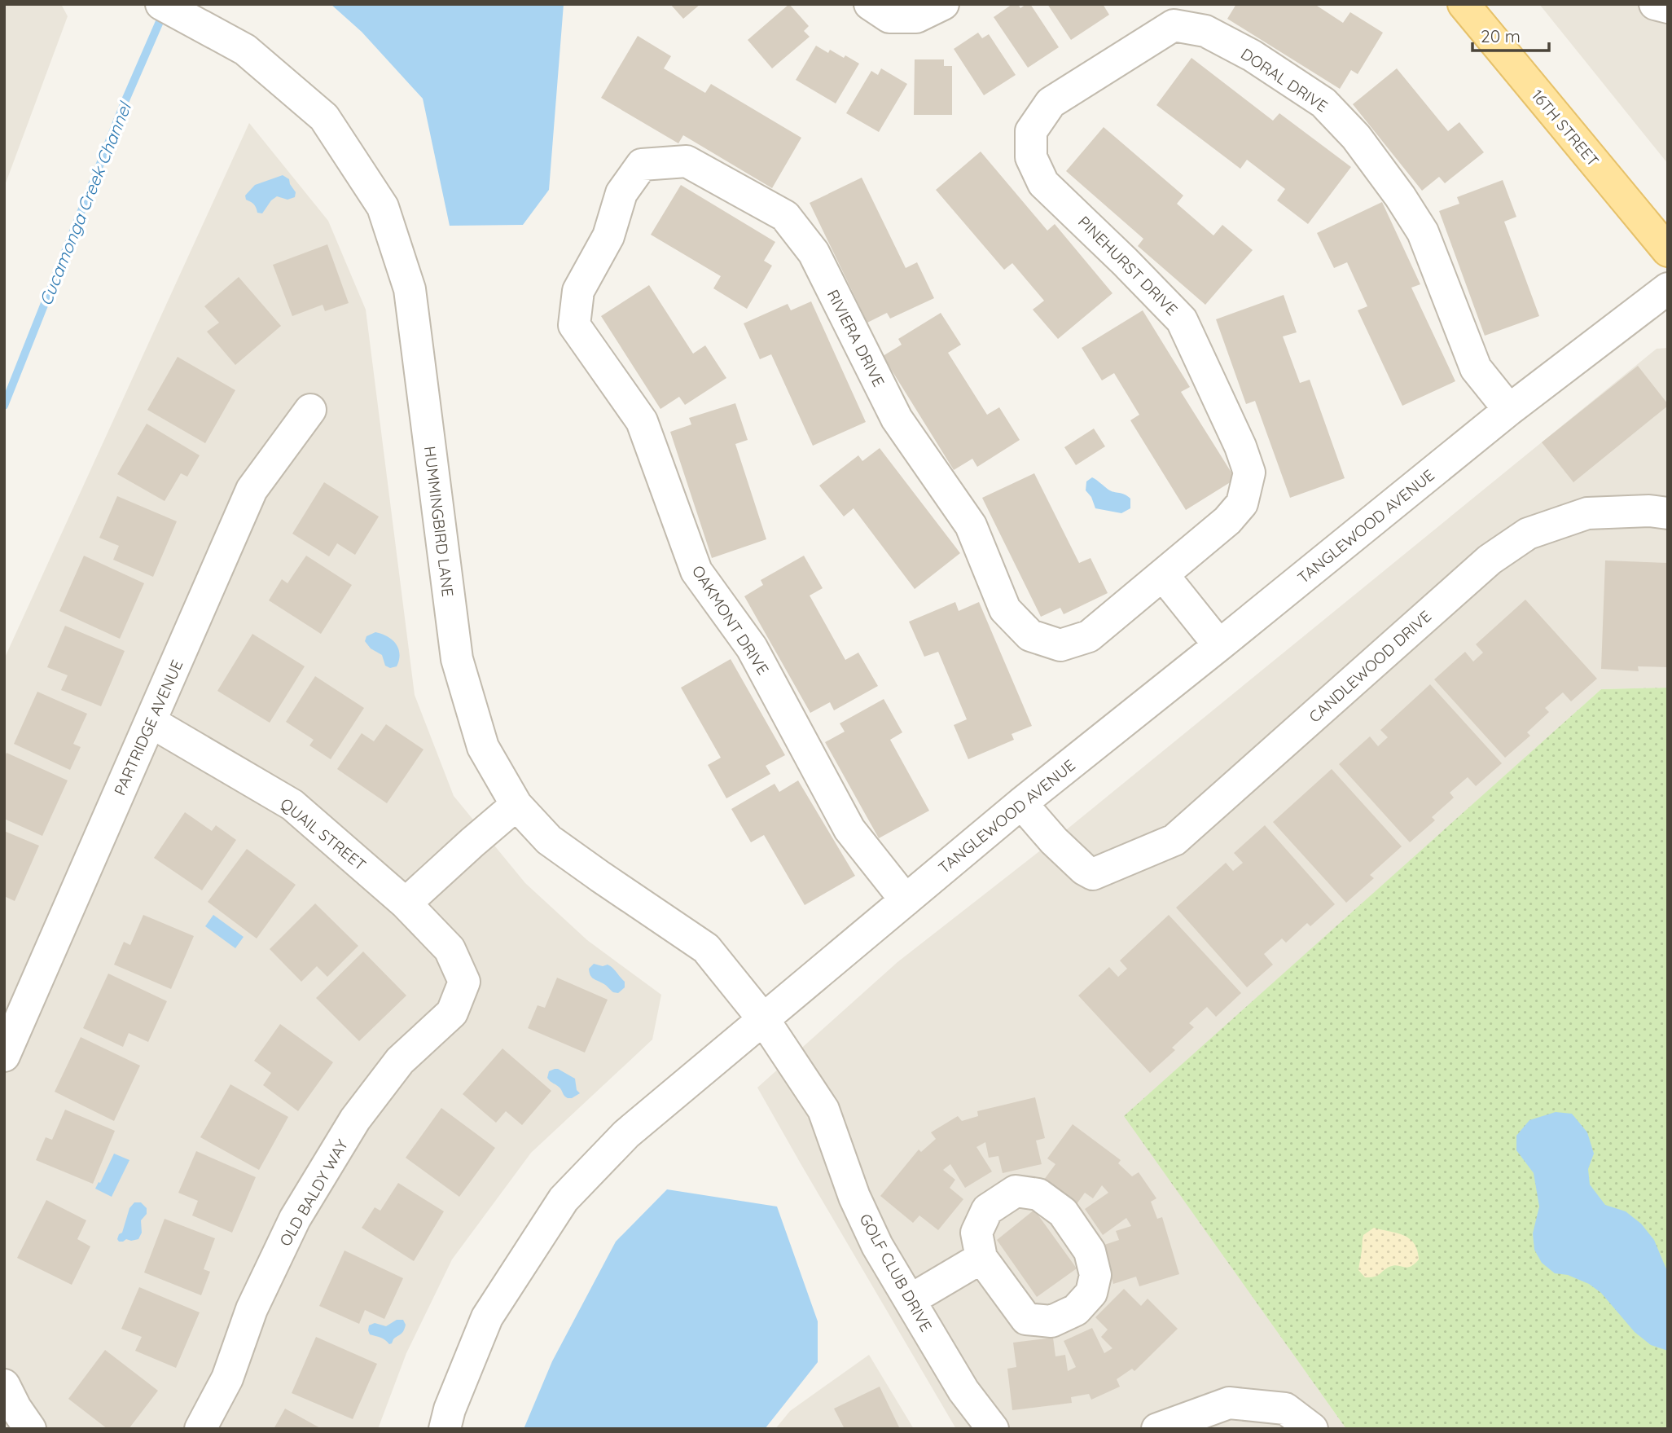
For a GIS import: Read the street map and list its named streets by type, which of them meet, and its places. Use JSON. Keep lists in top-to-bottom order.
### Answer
{
  "streets": {
    "main road": ["16TH STREET"],
    "street": [
      "DORAL DRIVE",
      "PINEHURST DRIVE",
      "RIVIERA DRIVE",
      "HUMMINGBIRD LANE",
      "TANGLEWOOD AVENUE",
      "OAKMONT DRIVE",
      "CANDLEWOOD DRIVE",
      "PARTRIDGE AVENUE",
      "QUAIL STREET",
      "OLD BALDY WAY",
      "GOLF CLUB DRIVE"
    ]
  },
  "crossings": [
    ["DORAL DRIVE", "PINEHURST DRIVE"],
    ["DORAL DRIVE", "TANGLEWOOD AVENUE"],
    ["PINEHURST DRIVE", "RIVIERA DRIVE"],
    ["RIVIERA DRIVE", "OAKMONT DRIVE"],
    ["HUMMINGBIRD LANE", "TANGLEWOOD AVENUE"],
    ["HUMMINGBIRD LANE", "GOLF CLUB DRIVE"],
    ["TANGLEWOOD AVENUE", "OAKMONT DRIVE"],
    ["TANGLEWOOD AVENUE", "CANDLEWOOD DRIVE"],
    ["TANGLEWOOD AVENUE", "GOLF CLUB DRIVE"],
    ["PARTRIDGE AVENUE", "QUAIL STREET"],
    ["QUAIL STREET", "OLD BALDY WAY"]
  ],
  "water": ["Cucamonga Creek Channel"],
  "scale_bar": "20 m"
}
